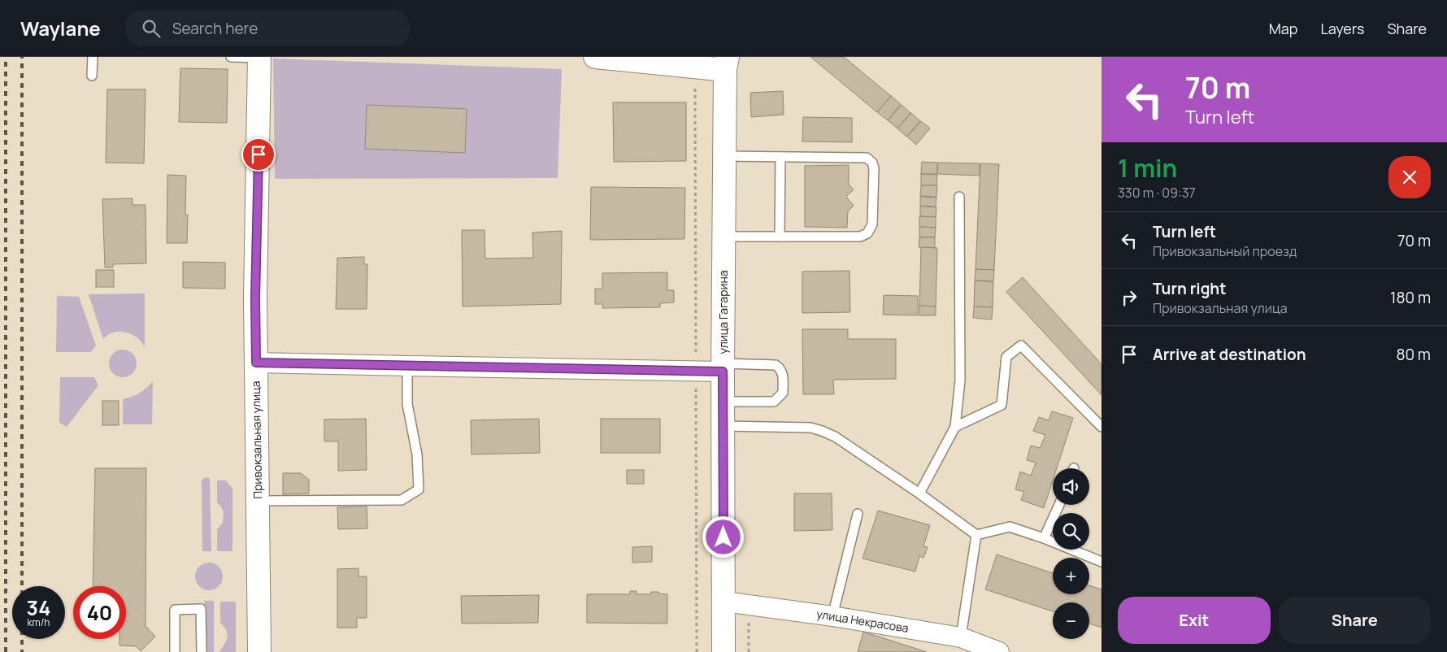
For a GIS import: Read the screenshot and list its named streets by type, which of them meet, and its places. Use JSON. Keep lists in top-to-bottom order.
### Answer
{
  "streets": {
    "street": ["улица Гагарина", "Привокзальная улица", "улица Некрасова"]
  },
  "crossings": [
    ["улица Гагарина", "улица Некрасова"]
  ],
  "page": {
    "header": "Waylane",
    "search": "Search here",
    "nav": ["Map", "Layers", "Share"],
    "turn": ["70 m", "Turn left"],
    "heading": ["1 min", "330 m · 09:37"],
    "list": [
      {
        "name": "Turn left",
        "note": "Привокзальный проезд",
        "value": "70 m"
      },
      {
        "name": "Turn right",
        "note": "Привокзальная улица",
        "value": "180 m"
      },
      {
        "name": "Arrive at destination",
        "value": "80 m"
      }
    ],
    "map_buttons": ["+", "−"],
    "speed": "34 km/h",
    "limit": "40",
    "buttons": ["Exit", "Share"]
  }
}
